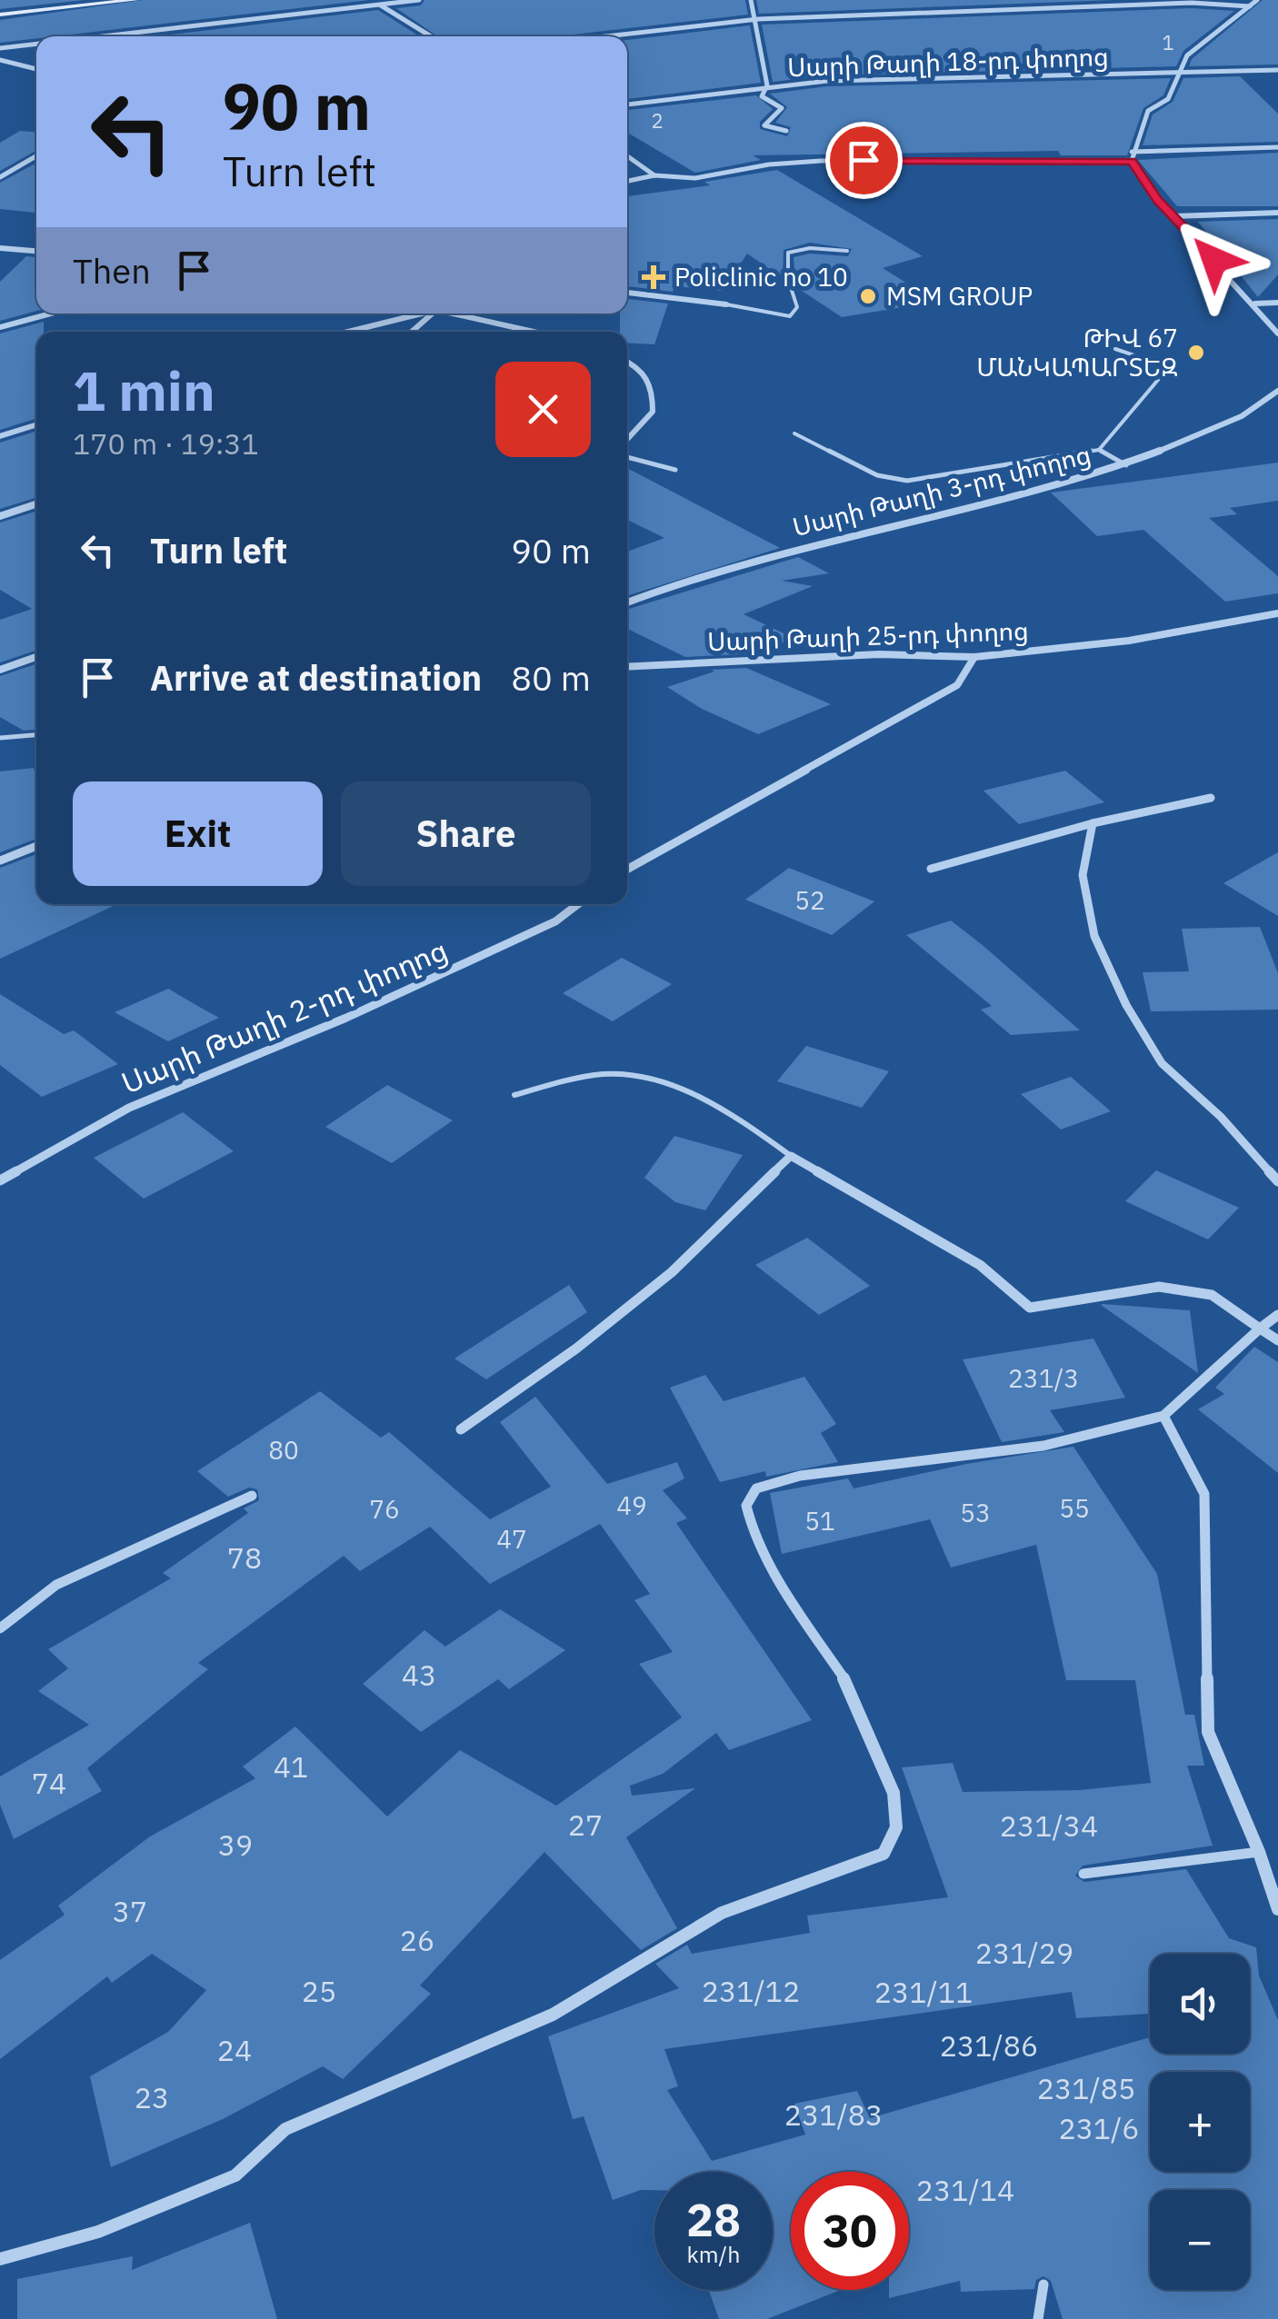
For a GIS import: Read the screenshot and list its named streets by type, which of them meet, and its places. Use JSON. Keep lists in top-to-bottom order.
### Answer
{
  "streets": {
    "street": [
      "Սարի Թաղի 18-րդ փողոց",
      "Սարի Թաղի 3-րդ փողոց",
      "Սարի Թաղի 25-րդ փողոց",
      "Սարի Թաղի 2-րդ փողոց"
    ]
  },
  "places": {
    "health": ["Policlinic no 10"],
    "other": ["MSM GROUP", "ԹԻՎ 67 ՄԱՆԿԱՊԱՐՏԵԶ"]
  },
  "house_numbers": [
    "1",
    "2",
    "52",
    "231/3",
    "80",
    "49",
    "55",
    "76",
    "53",
    "51",
    "47",
    "78",
    "43",
    "41",
    "74",
    "27",
    "231/34",
    "39",
    "37",
    "26",
    "231/29",
    "25",
    "231/12",
    "231/11",
    "231/86",
    "24",
    "231/85",
    "23",
    "231/83",
    "231/6",
    "231/14"
  ],
  "page": {
    "turn": ["90 m", "Turn left"],
    "then": "Then",
    "heading": ["1 min", "170 m · 19:31"],
    "list": [
      {
        "name": "Turn left",
        "value": "90 m"
      },
      {
        "name": "Arrive at destination",
        "value": "80 m"
      }
    ],
    "buttons": ["Exit", "Share"],
    "map_buttons": ["+", "−"],
    "speed": "28 km/h",
    "limit": "30"
  }
}
